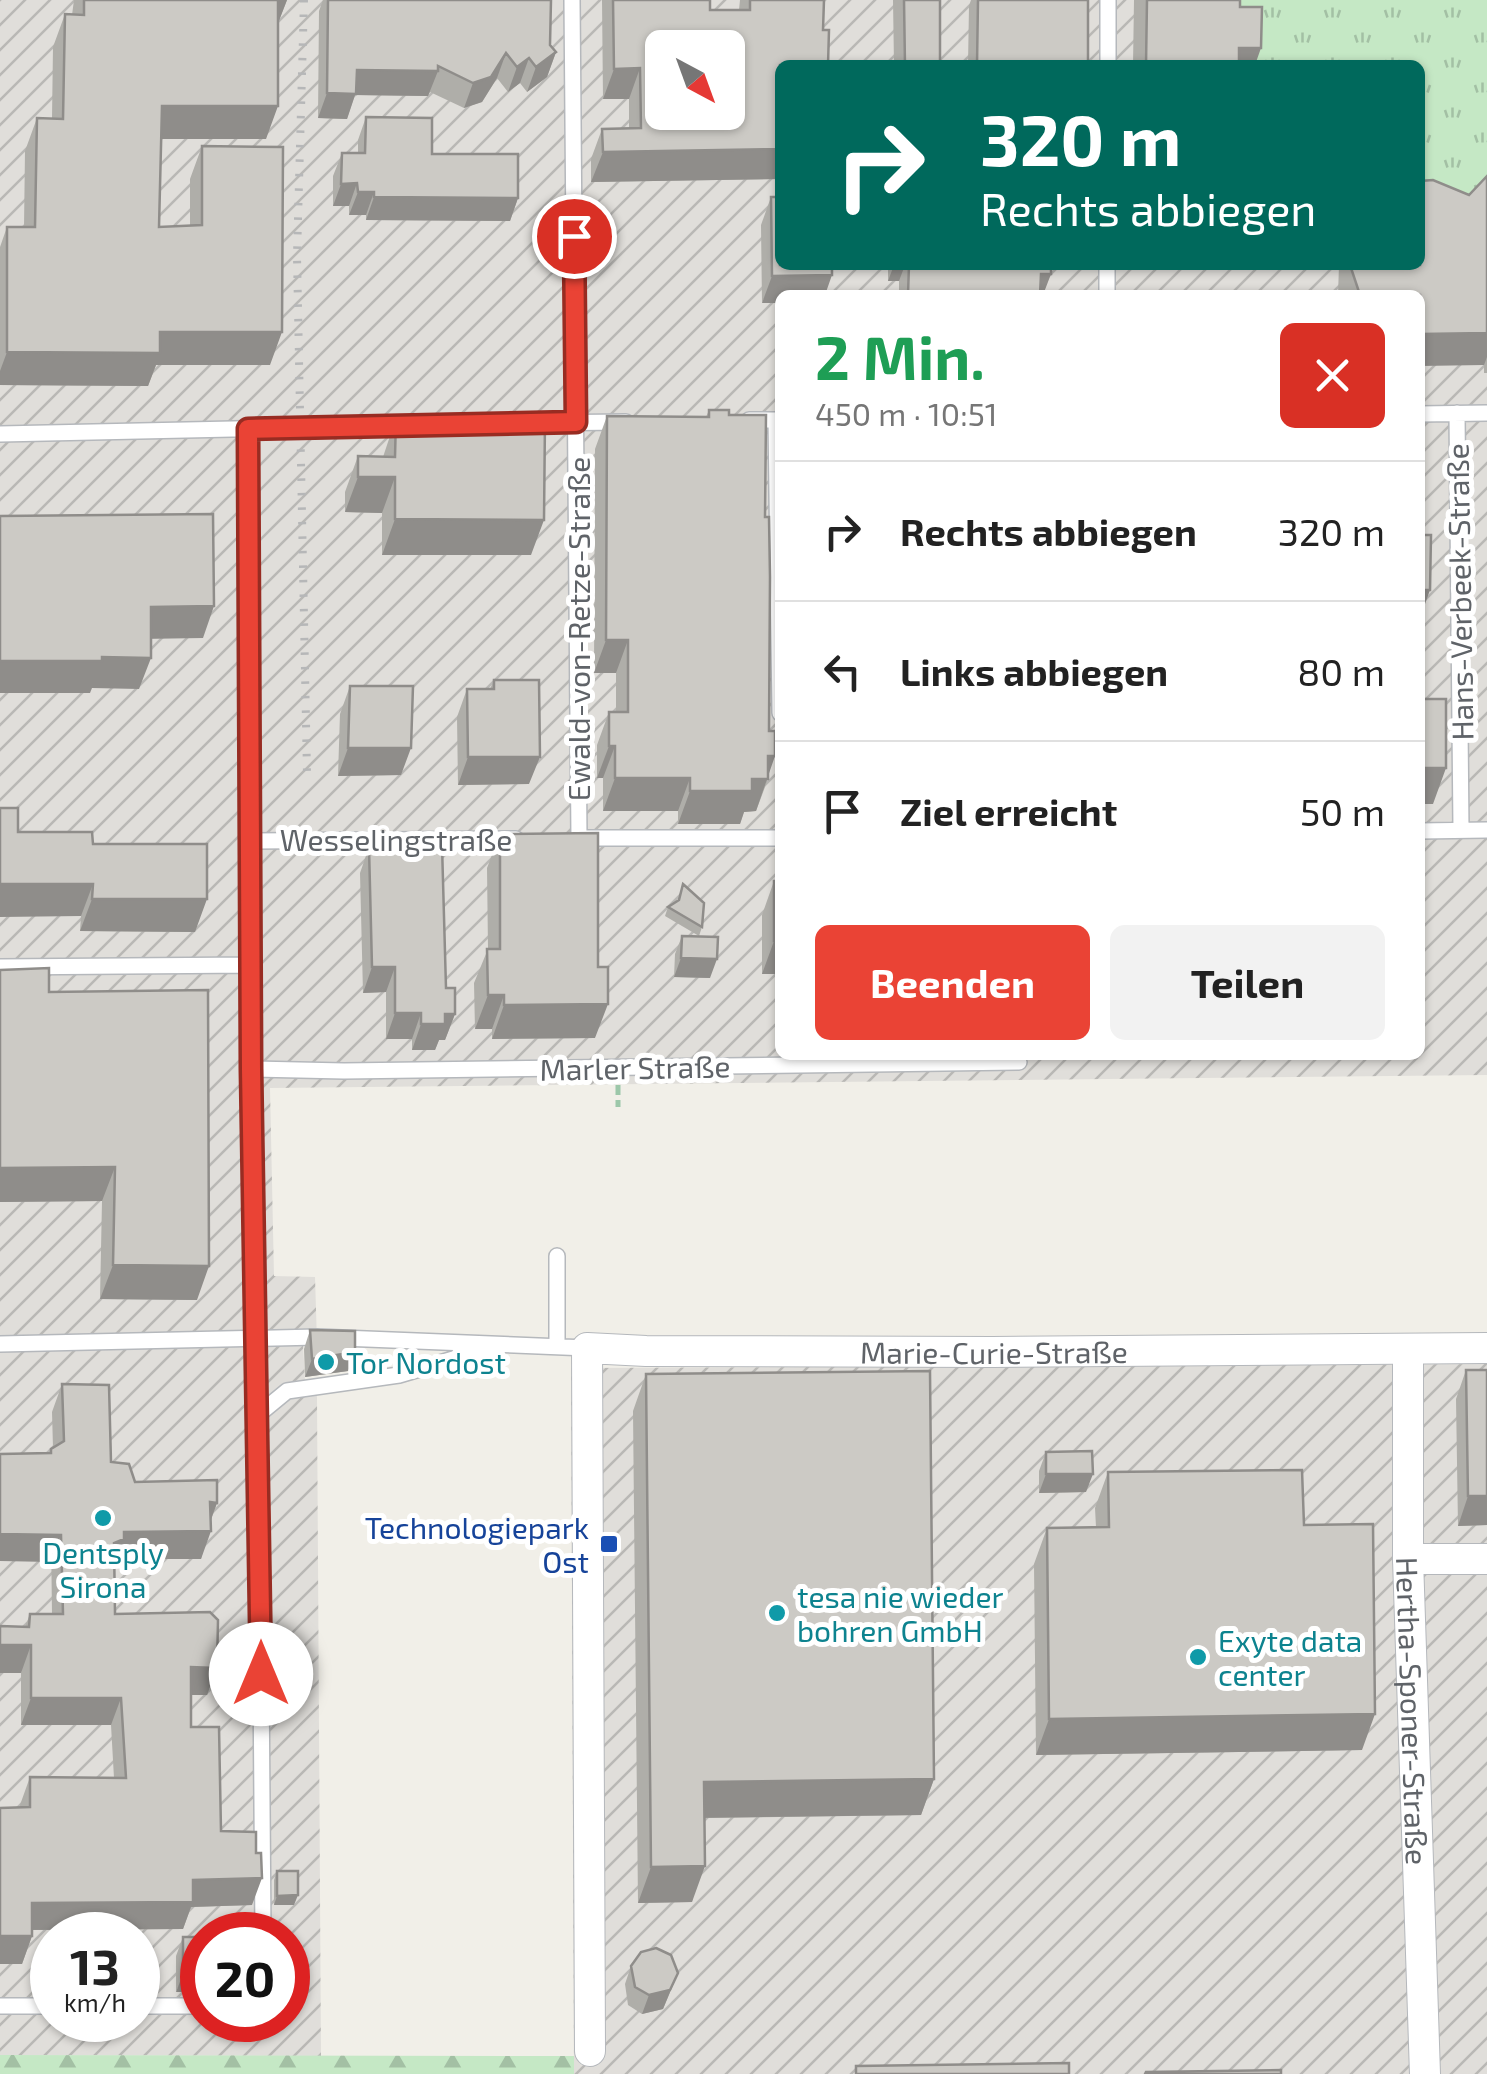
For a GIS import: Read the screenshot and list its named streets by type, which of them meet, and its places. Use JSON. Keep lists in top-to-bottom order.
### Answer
{
  "streets": {
    "street": ["Marie-Curie-Straße", "Hertha-Sponer-Straße"],
    "lane": [
      "Hans-Verbeek-Straße",
      "Ewald-von-Retze-Straße",
      "Wesselingstraße",
      "Marler Straße"
    ]
  },
  "crossings": [
    ["Marie-Curie-Straße", "Hertha-Sponer-Straße"]
  ],
  "places": {
    "other": [
      "Tor Nordost",
      "Dentsply Sirona",
      "tesa nie wieder bohren GmbH",
      "Exyte data center"
    ],
    "transit": ["Technologiepark Ost"]
  },
  "north": "bottom right",
  "page": {
    "turn": ["320 m", "Rechts abbiegen"],
    "heading": ["2 Min.", "450 m · 10:51"],
    "list": [
      {
        "name": "Rechts abbiegen",
        "value": "320 m"
      },
      {
        "name": "Links abbiegen",
        "value": "80 m"
      },
      {
        "name": "Ziel erreicht",
        "value": "50 m"
      }
    ],
    "buttons": ["Beenden", "Teilen"],
    "speed": "13 km/h",
    "limit": "20"
  }
}
